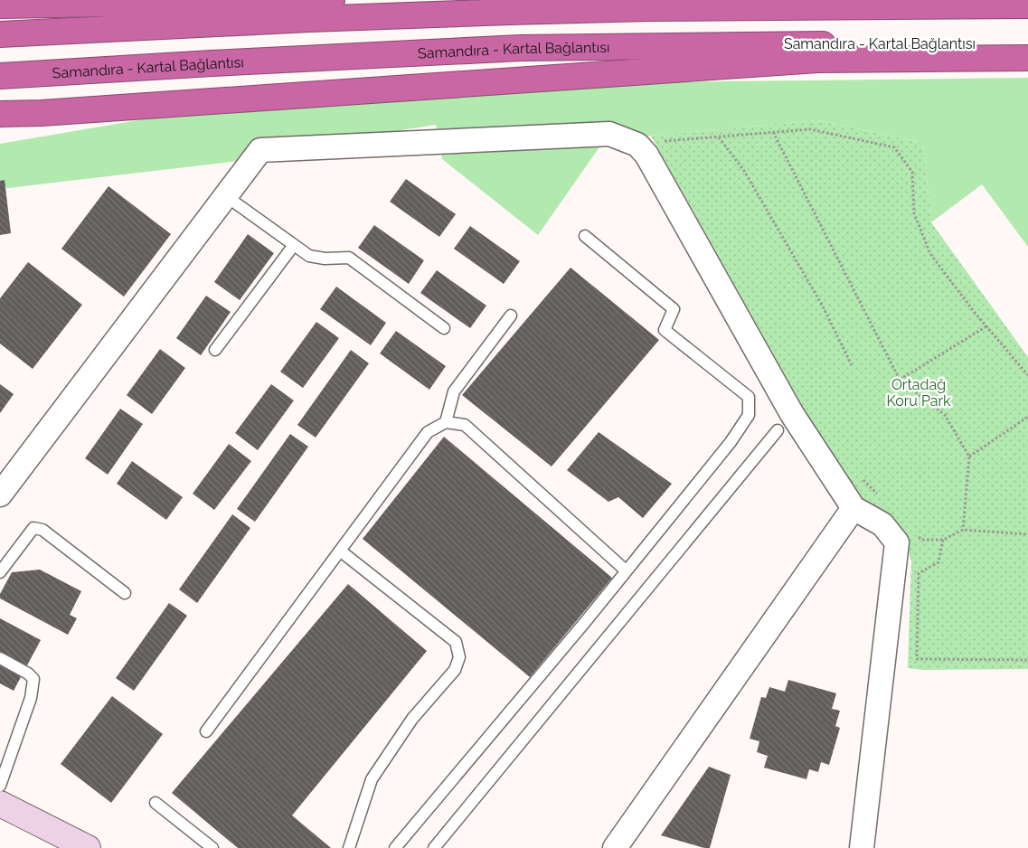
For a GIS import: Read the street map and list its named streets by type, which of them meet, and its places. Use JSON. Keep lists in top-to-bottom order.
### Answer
{
  "streets": {
    "highway": ["Samandıra - Kartal Bağlantısı"]
  },
  "parks": ["Ortadağ Koru Park"]
}
